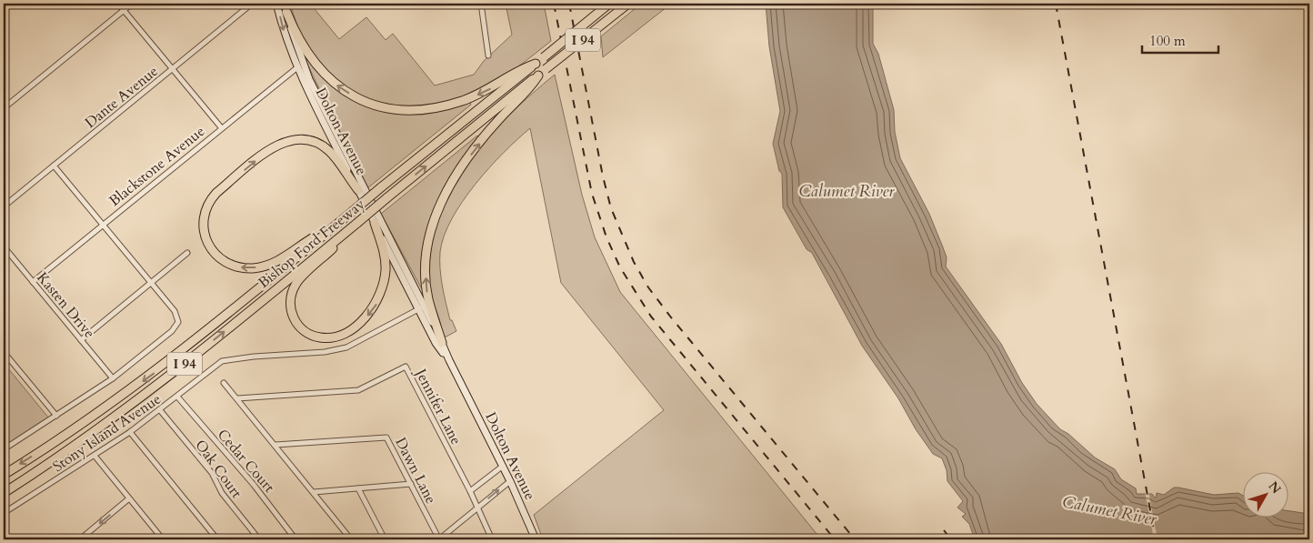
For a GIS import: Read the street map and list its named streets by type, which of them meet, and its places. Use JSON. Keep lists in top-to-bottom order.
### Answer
{
  "streets": {
    "highway": ["I 94", "Bishop Ford Freeway"],
    "street": [
      "Dante Avenue",
      "Dolton Avenue",
      "Blackstone Avenue",
      "Kasten Drive",
      "Jennifer Lane",
      "Stony Island Avenue",
      "Cedar Court",
      "Oak Court",
      "Dawn Lane"
    ]
  },
  "crossings": [
    ["Dolton Avenue", "Blackstone Avenue"],
    ["Dolton Avenue", "Stony Island Avenue"],
    ["Blackstone Avenue", "Kasten Drive"],
    ["Stony Island Avenue", "Cedar Court"],
    ["Stony Island Avenue", "Oak Court"]
  ],
  "water": ["Calumet River"],
  "scale_bar": "100 m",
  "north": "top right"
}
